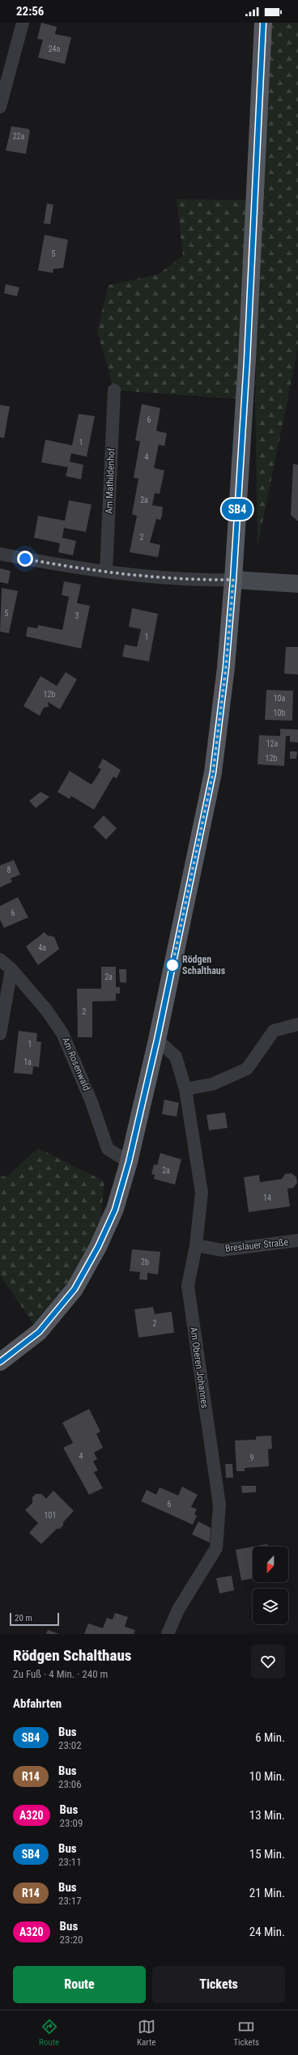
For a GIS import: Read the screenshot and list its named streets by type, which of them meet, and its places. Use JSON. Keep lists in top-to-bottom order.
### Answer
{
  "streets": {
    "street": [
      "Am Mathildenhof",
      "Am Rosenwald",
      "Breslauer Straße",
      "Am Oberen Johannes"
    ]
  },
  "crossings": [
    ["Breslauer Straße", "Am Oberen Johannes"]
  ],
  "places": ["Rödgen Schalthaus"],
  "lines": ["bus line SB4"],
  "house_numbers": [
    "24a",
    "22a",
    "5",
    "6",
    "1",
    "4",
    "2a",
    "2",
    "5",
    "3",
    "1",
    "12b",
    "10a",
    "10b",
    "12a",
    "12b",
    "8",
    "6",
    "4a",
    "2a",
    "2",
    "1",
    "1a",
    "2a",
    "14",
    "2b",
    "2",
    "4",
    "9",
    "6",
    "101"
  ],
  "scale_bar": "20 m",
  "north": "bottom",
  "page": {
    "status": "22:56",
    "on_map": "SB4",
    "scale": "20 m",
    "heading": [
      ["Rödgen Schalthaus", "Zu Fuß · 4 Min. · 240 m"],
      "Abfahrten"
    ],
    "list": [
      {
        "mark": "SB4",
        "name": "Bus",
        "note": "23:02",
        "value": "6 Min."
      },
      {
        "mark": "R14",
        "name": "Bus",
        "note": "23:06",
        "value": "10 Min."
      },
      {
        "mark": "A320",
        "name": "Bus",
        "note": "23:09",
        "value": "13 Min."
      },
      {
        "mark": "SB4",
        "name": "Bus",
        "note": "23:11",
        "value": "15 Min."
      },
      {
        "mark": "R14",
        "name": "Bus",
        "note": "23:17",
        "value": "21 Min."
      },
      {
        "mark": "A320",
        "name": "Bus",
        "note": "23:20",
        "value": "24 Min."
      }
    ],
    "buttons": ["Route", "Tickets"],
    "tabs": ["Route", "Karte", "Tickets"]
  }
}
